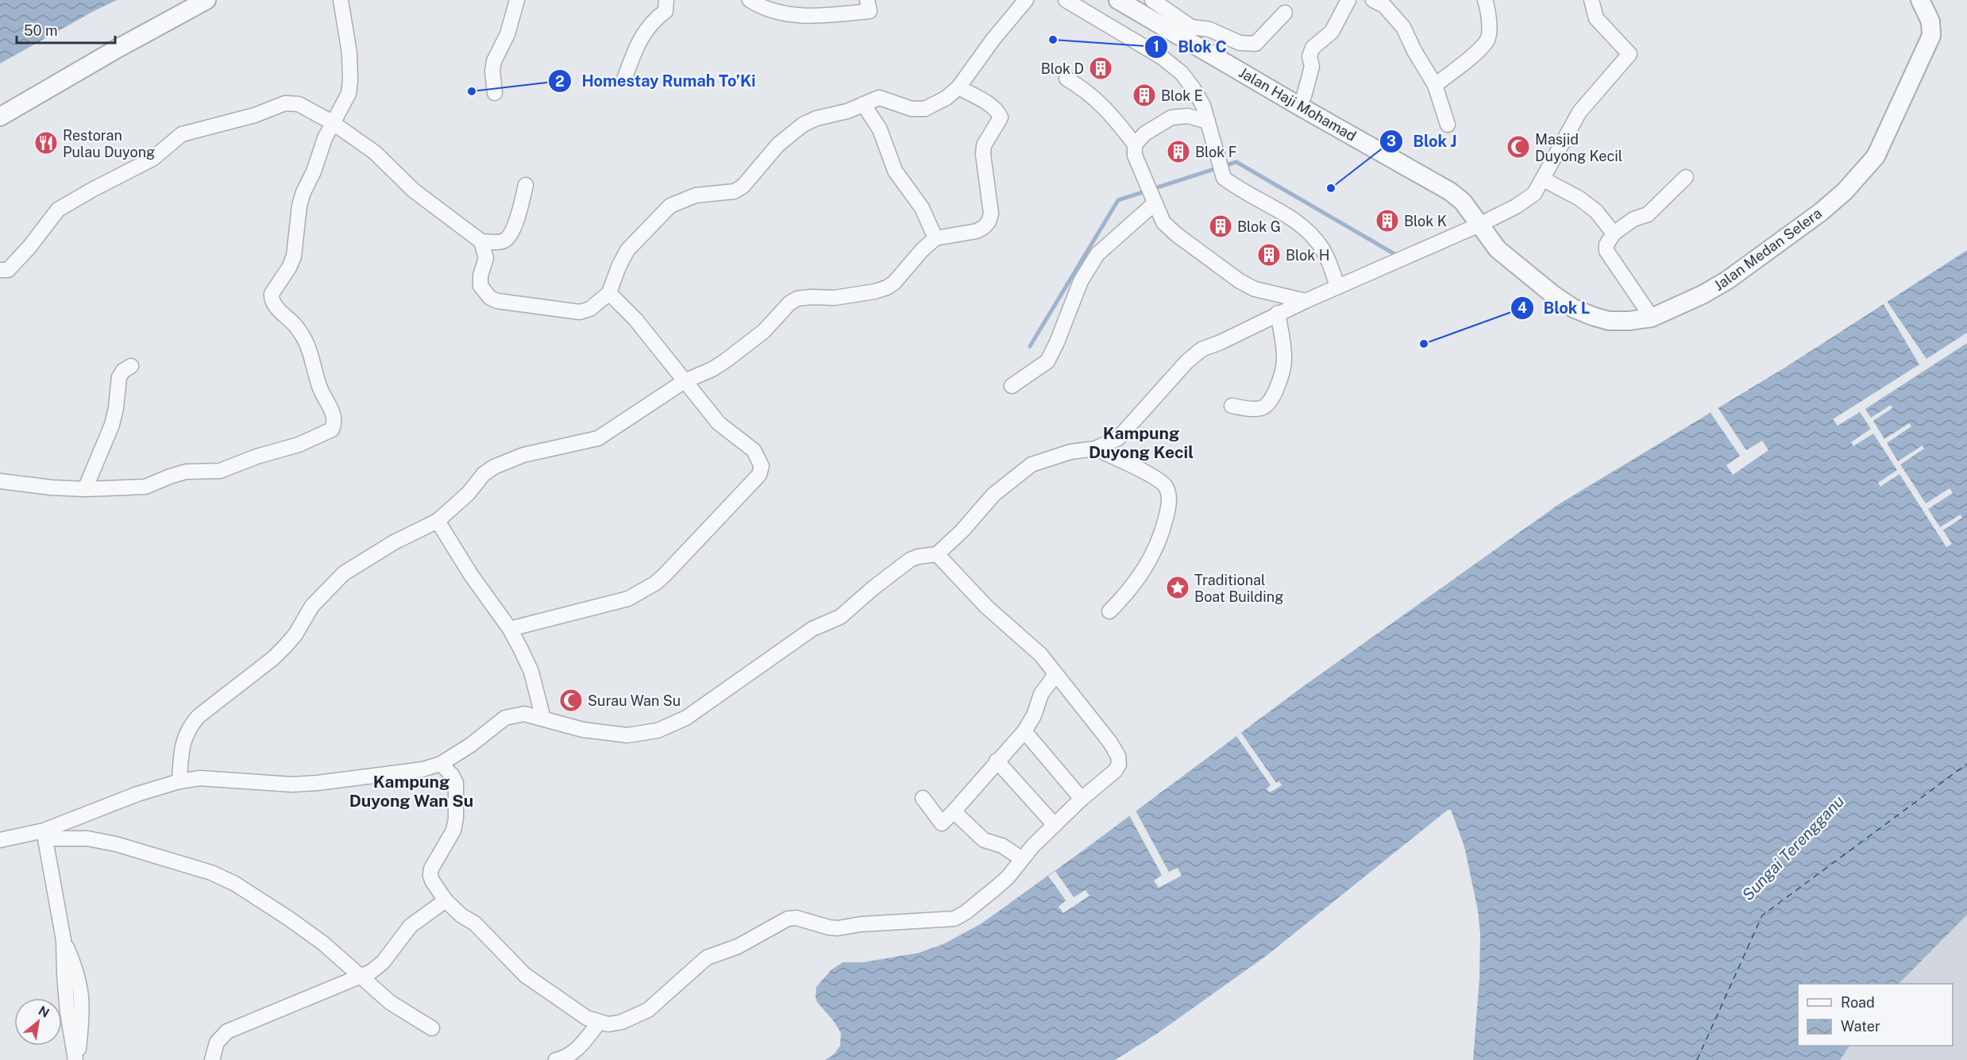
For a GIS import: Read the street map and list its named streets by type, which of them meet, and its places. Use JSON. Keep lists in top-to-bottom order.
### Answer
{
  "streets": {
    "street": ["Jalan Haji Mohamad", "Jalan Medan Selera"]
  },
  "crossings": [
    ["Jalan Haji Mohamad", "Jalan Medan Selera"]
  ],
  "districts": ["Kampung Duyong Kecil", "Kampung Duyong Wan Su"],
  "water": ["Sungai Terengganu"],
  "places": {
    "other": [
      "Blok C",
      "Homestay Rumah To’Ki",
      "Blok J",
      "Blok L"
    ],
    "building": [
      "Blok D",
      "Blok E",
      "Blok F",
      "Blok K",
      "Blok G",
      "Blok H"
    ],
    "restaurant": ["Restoran Pulau Duyong"],
    "mosque": ["Masjid Duyong Kecil", "Surau Wan Su"],
    "place": ["Traditional Boat Building"]
  },
  "legend": ["Road", "Water"],
  "scale_bar": "50 m",
  "north": "top right"
}
